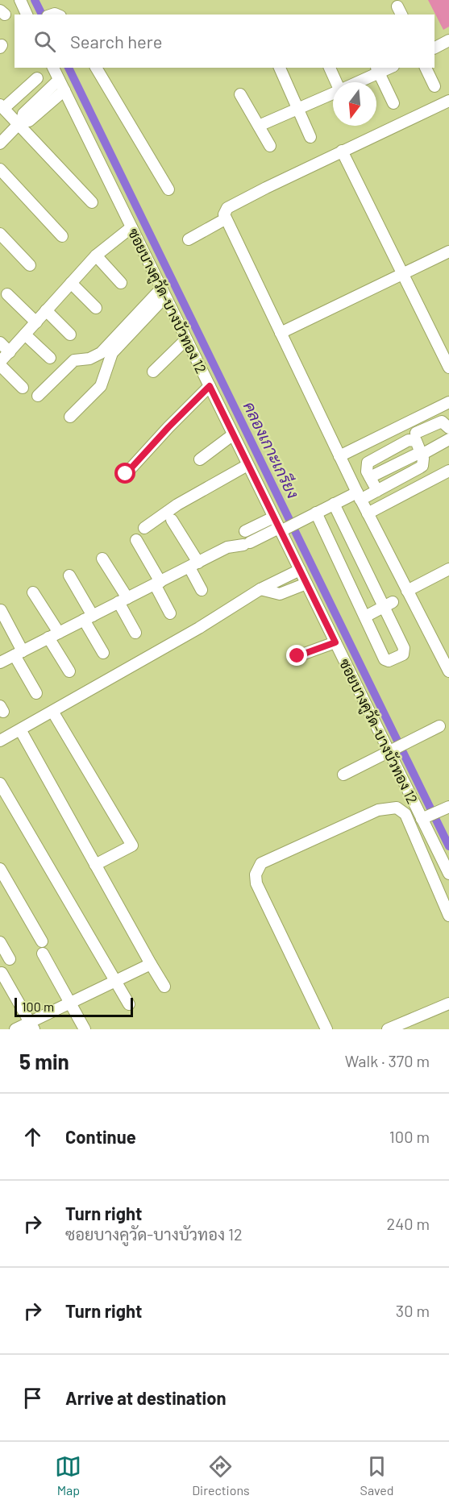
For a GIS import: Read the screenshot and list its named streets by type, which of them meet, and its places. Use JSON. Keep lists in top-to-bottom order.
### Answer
{
  "streets": {
    "street": ["ซอยบางคูวัด-บางบัวทอง 12"]
  },
  "water": ["คลองเกาะเกรียง"],
  "scale_bar": "100 m",
  "north": "bottom",
  "page": {
    "search": "Search here",
    "scale": "100 m",
    "heading": ["5 min", "Walk · 370 m"],
    "list": [
      ["Continue", "100 m"],
      ["Turn right", "ซอยบางคูวัด-บางบัวทอง 12", "240 m"],
      ["Turn right", "30 m"],
      "Arrive at destination"
    ],
    "nav": ["Map", "Directions", "Saved"]
  }
}
